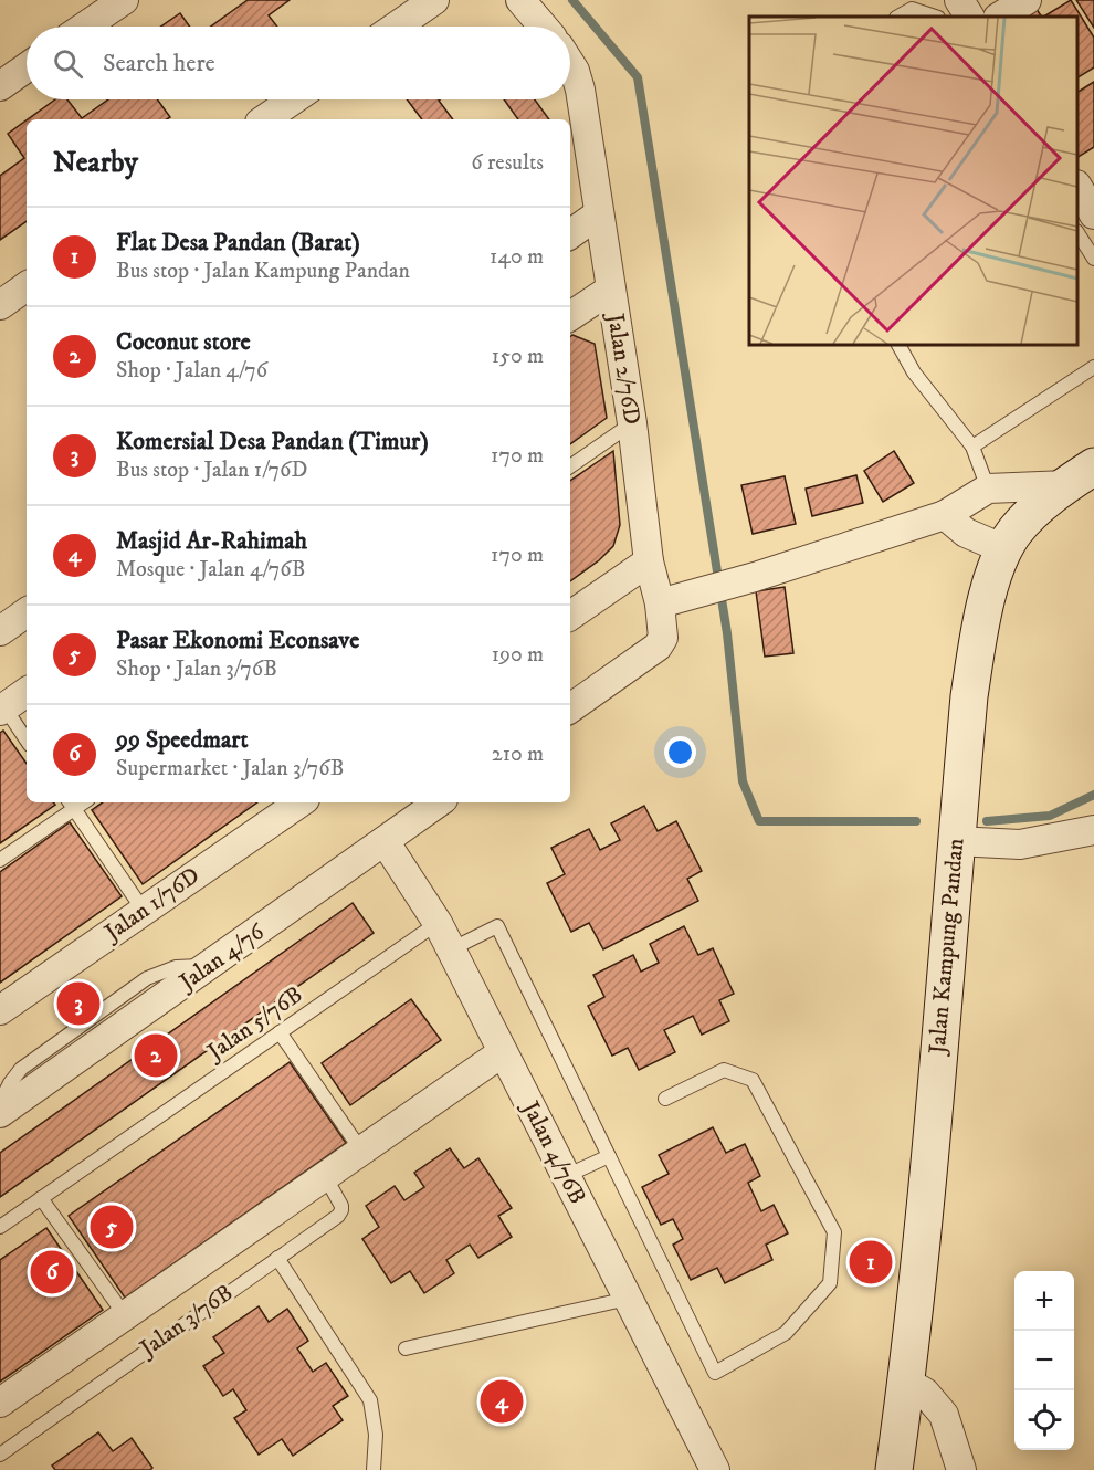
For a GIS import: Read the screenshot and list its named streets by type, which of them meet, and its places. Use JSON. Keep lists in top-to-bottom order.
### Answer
{
  "streets": {
    "street": [
      "Jalan 2/76D",
      "Jalan 1/76D",
      "Jalan Kampung Pandan",
      "Jalan 4/76",
      "Jalan 4/76B",
      "Jalan 3/76B"
    ],
    "lane": ["Jalan 5/76B"]
  },
  "crossings": [
    ["Jalan 4/76", "Jalan 4/76B"],
    ["Jalan 5/76B", "Jalan 4/76B"],
    ["Jalan 4/76B", "Jalan 3/76B"]
  ],
  "page": {
    "search": "Search here",
    "heading": ["Nearby", "6 results"],
    "list": [
      {
        "mark": "1",
        "name": "Flat Desa Pandan (Barat)",
        "note": "Bus stop · Jalan Kampung Pandan",
        "value": "140 m"
      },
      {
        "mark": "2",
        "name": "Coconut store",
        "note": "Shop · Jalan 4/76",
        "value": "150 m"
      },
      {
        "mark": "3",
        "name": "Komersial Desa Pandan (Timur)",
        "note": "Bus stop · Jalan 1/76D",
        "value": "170 m"
      },
      {
        "mark": "4",
        "name": "Masjid Ar-Rahimah",
        "note": "Mosque · Jalan 4/76B",
        "value": "170 m"
      },
      {
        "mark": "5",
        "name": "Pasar Ekonomi Econsave",
        "note": "Shop · Jalan 3/76B",
        "value": "190 m"
      },
      {
        "mark": "6",
        "name": "99 Speedmart",
        "note": "Supermarket · Jalan 3/76B",
        "value": "210 m"
      }
    ],
    "pins": [
      "3",
      "2",
      "5",
      "1",
      "6",
      "4"
    ],
    "map_buttons": ["+", "−"]
  }
}
